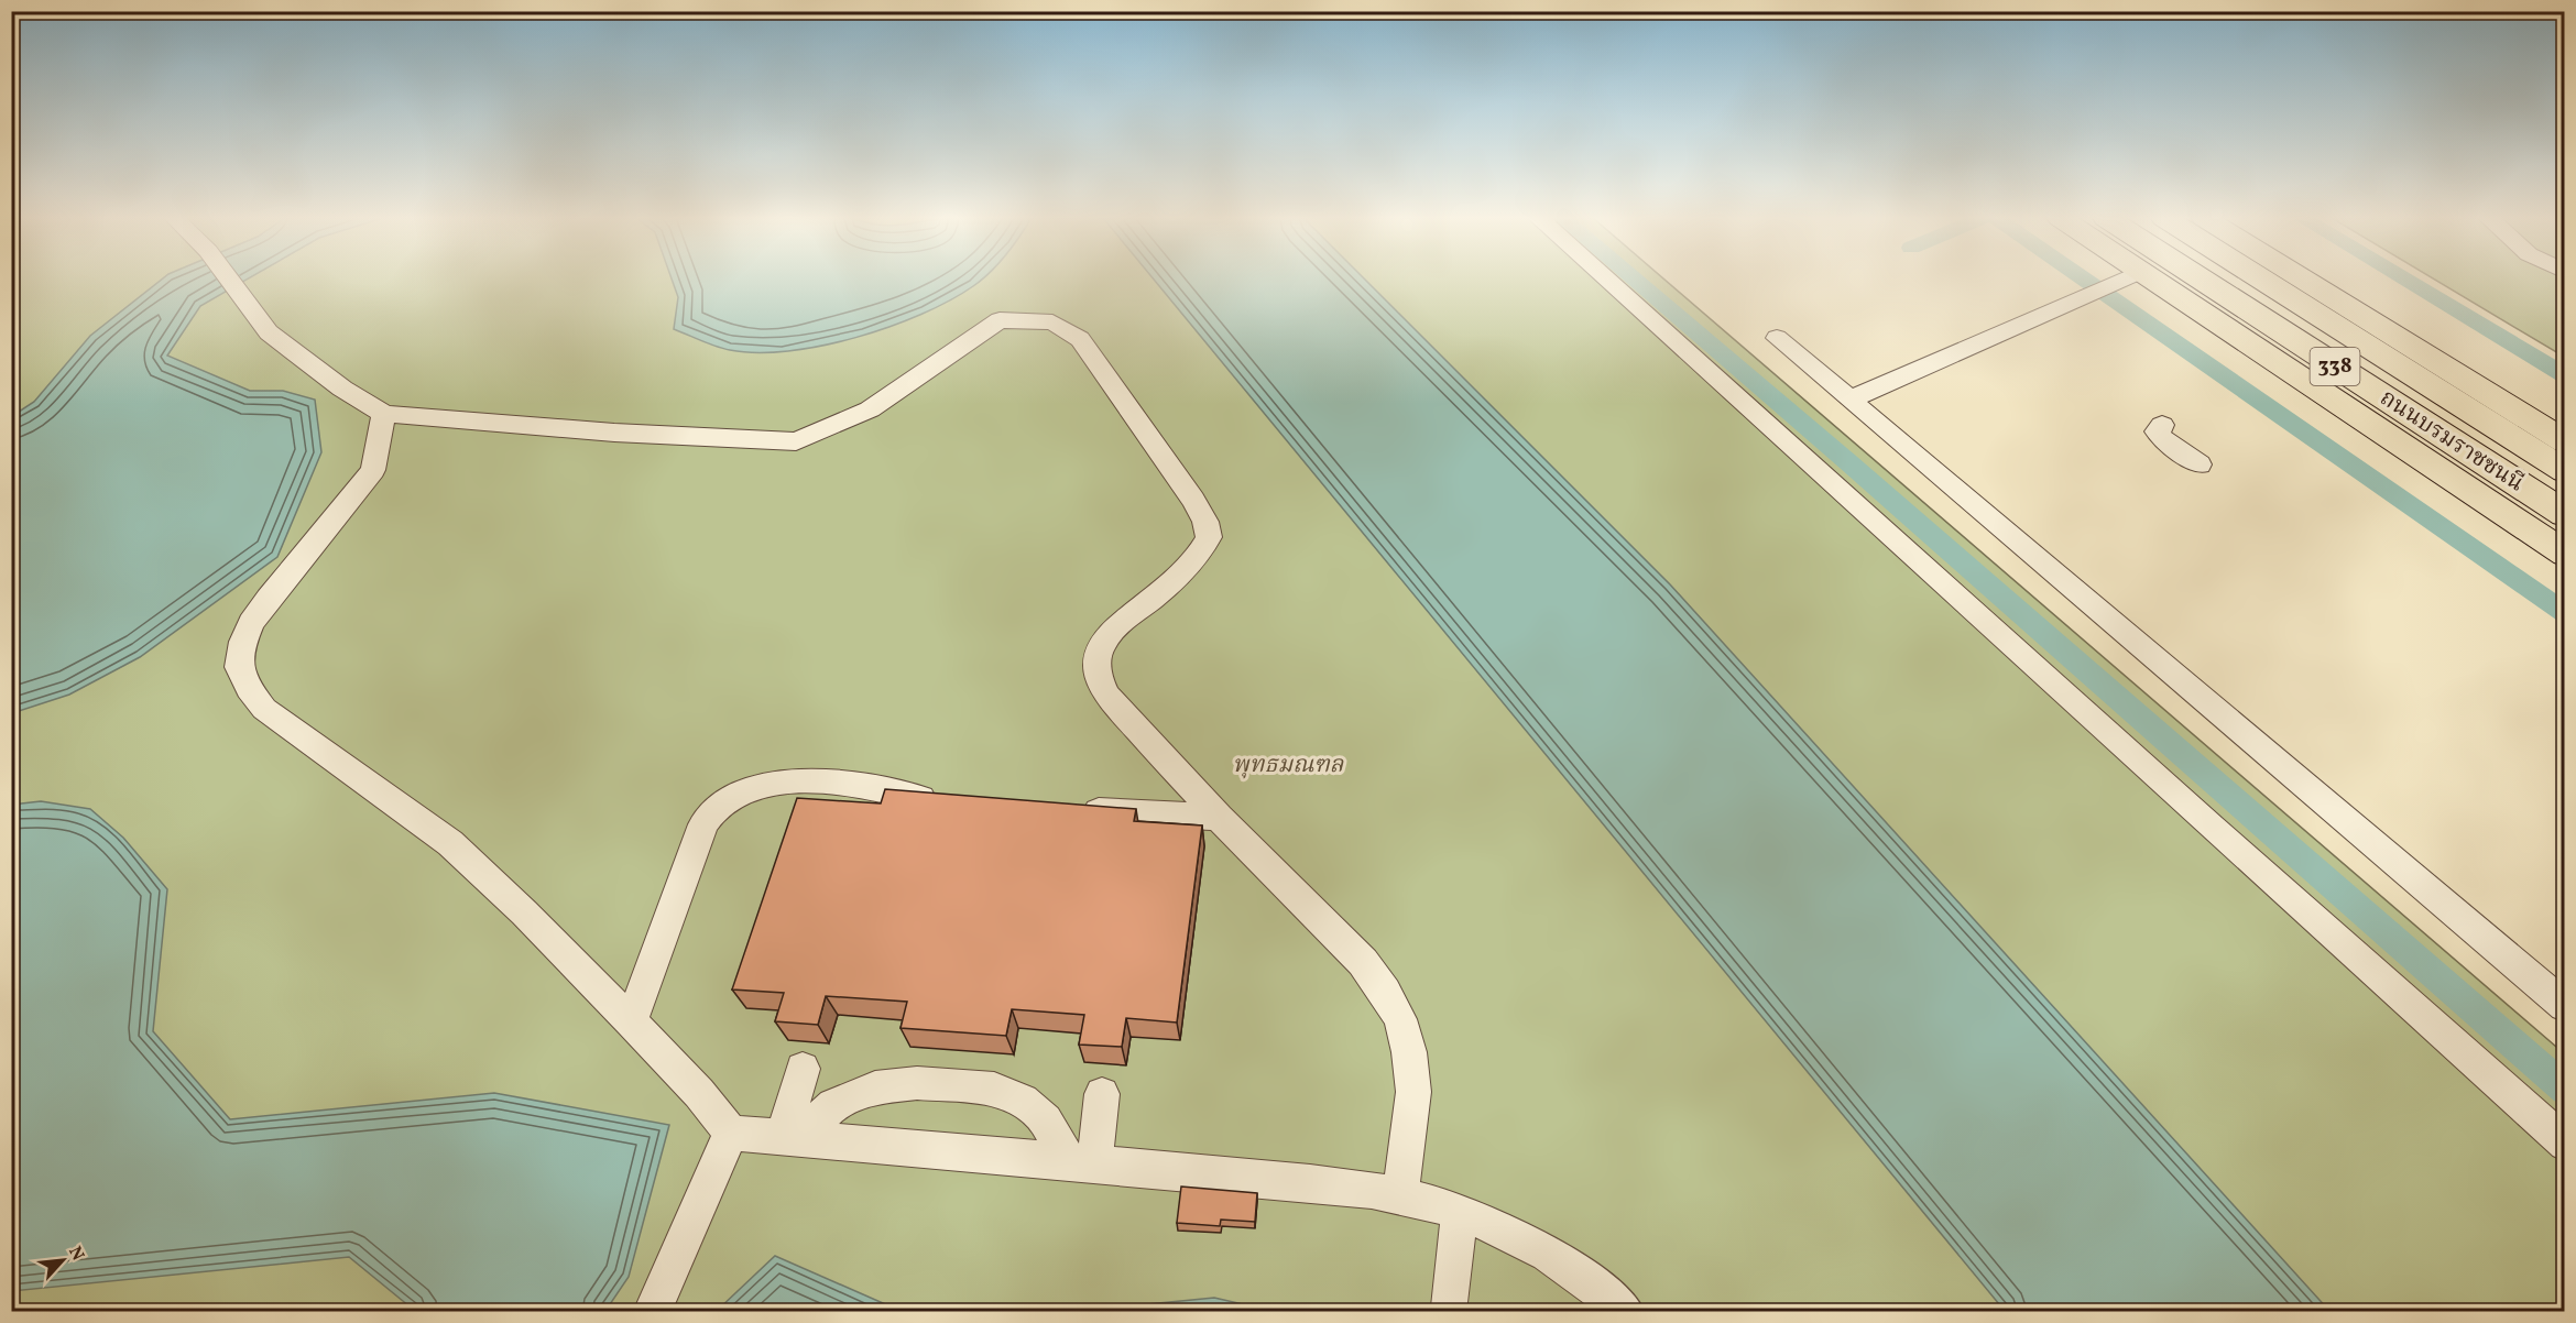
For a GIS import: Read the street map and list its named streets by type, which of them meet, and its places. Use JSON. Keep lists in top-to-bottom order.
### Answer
{
  "streets": {
    "highway": ["338", "ถนนบรมราชชนนี"]
  },
  "parks": ["พุทธมณฑล"],
  "north": "top right"
}
